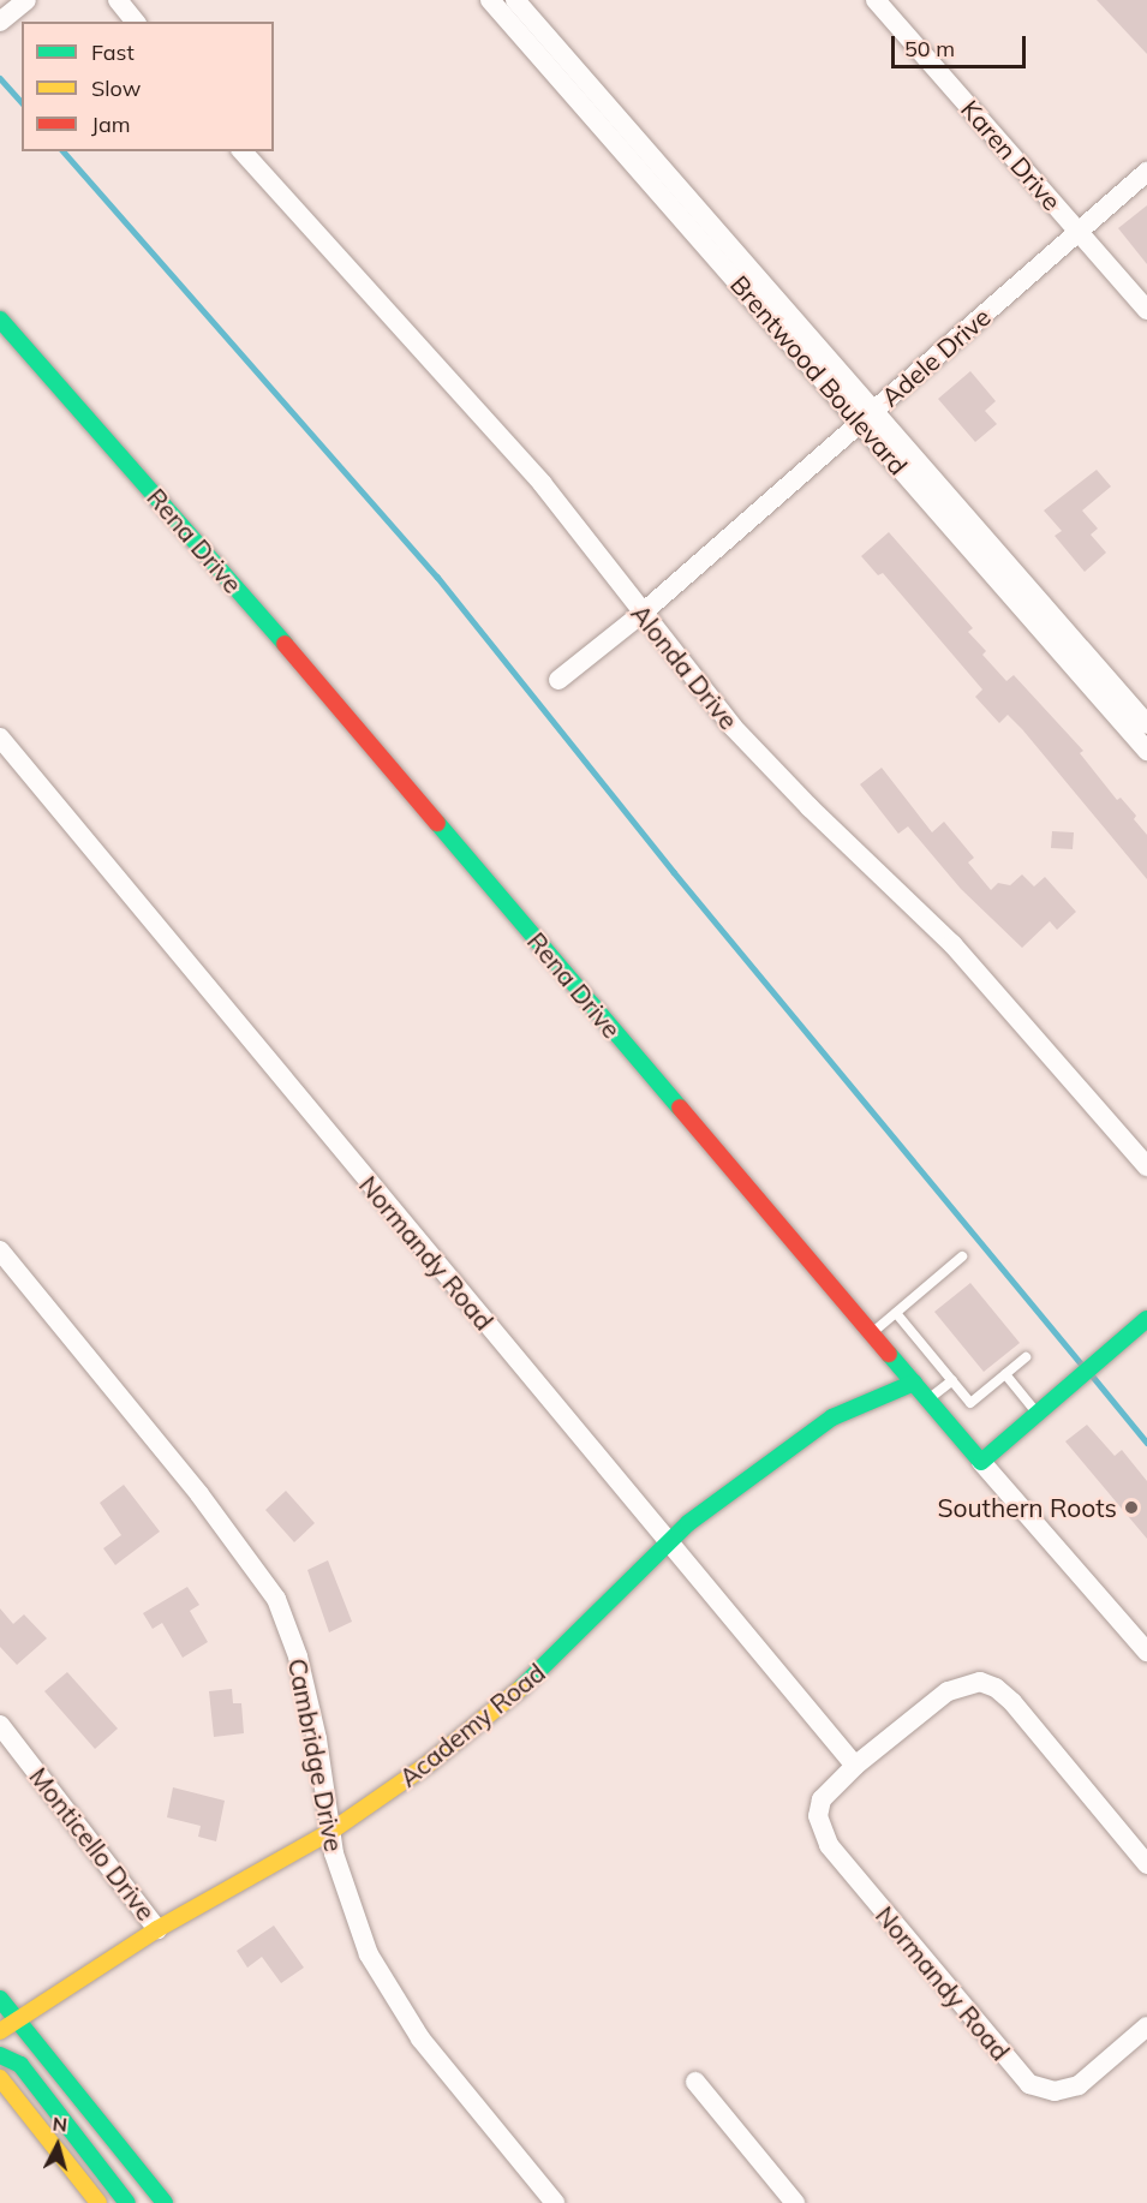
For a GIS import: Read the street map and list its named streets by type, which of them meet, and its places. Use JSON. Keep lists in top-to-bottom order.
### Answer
{
  "streets": {
    "street": [
      "Karen Drive",
      "Adele Drive",
      "Brentwood Boulevard",
      "Rena Drive",
      "Alonda Drive",
      "Normandy Road",
      "Academy Road",
      "Cambridge Drive",
      "Monticello Drive"
    ]
  },
  "crossings": [
    ["Karen Drive", "Adele Drive"],
    ["Adele Drive", "Brentwood Boulevard"],
    ["Adele Drive", "Alonda Drive"],
    ["Rena Drive", "Academy Road"],
    ["Normandy Road", "Academy Road"],
    ["Academy Road", "Cambridge Drive"],
    ["Academy Road", "Monticello Drive"]
  ],
  "places": ["Southern Roots"],
  "legend": ["Fast", "Slow", "Jam"],
  "scale_bar": "50 m",
  "north": "top"
}
